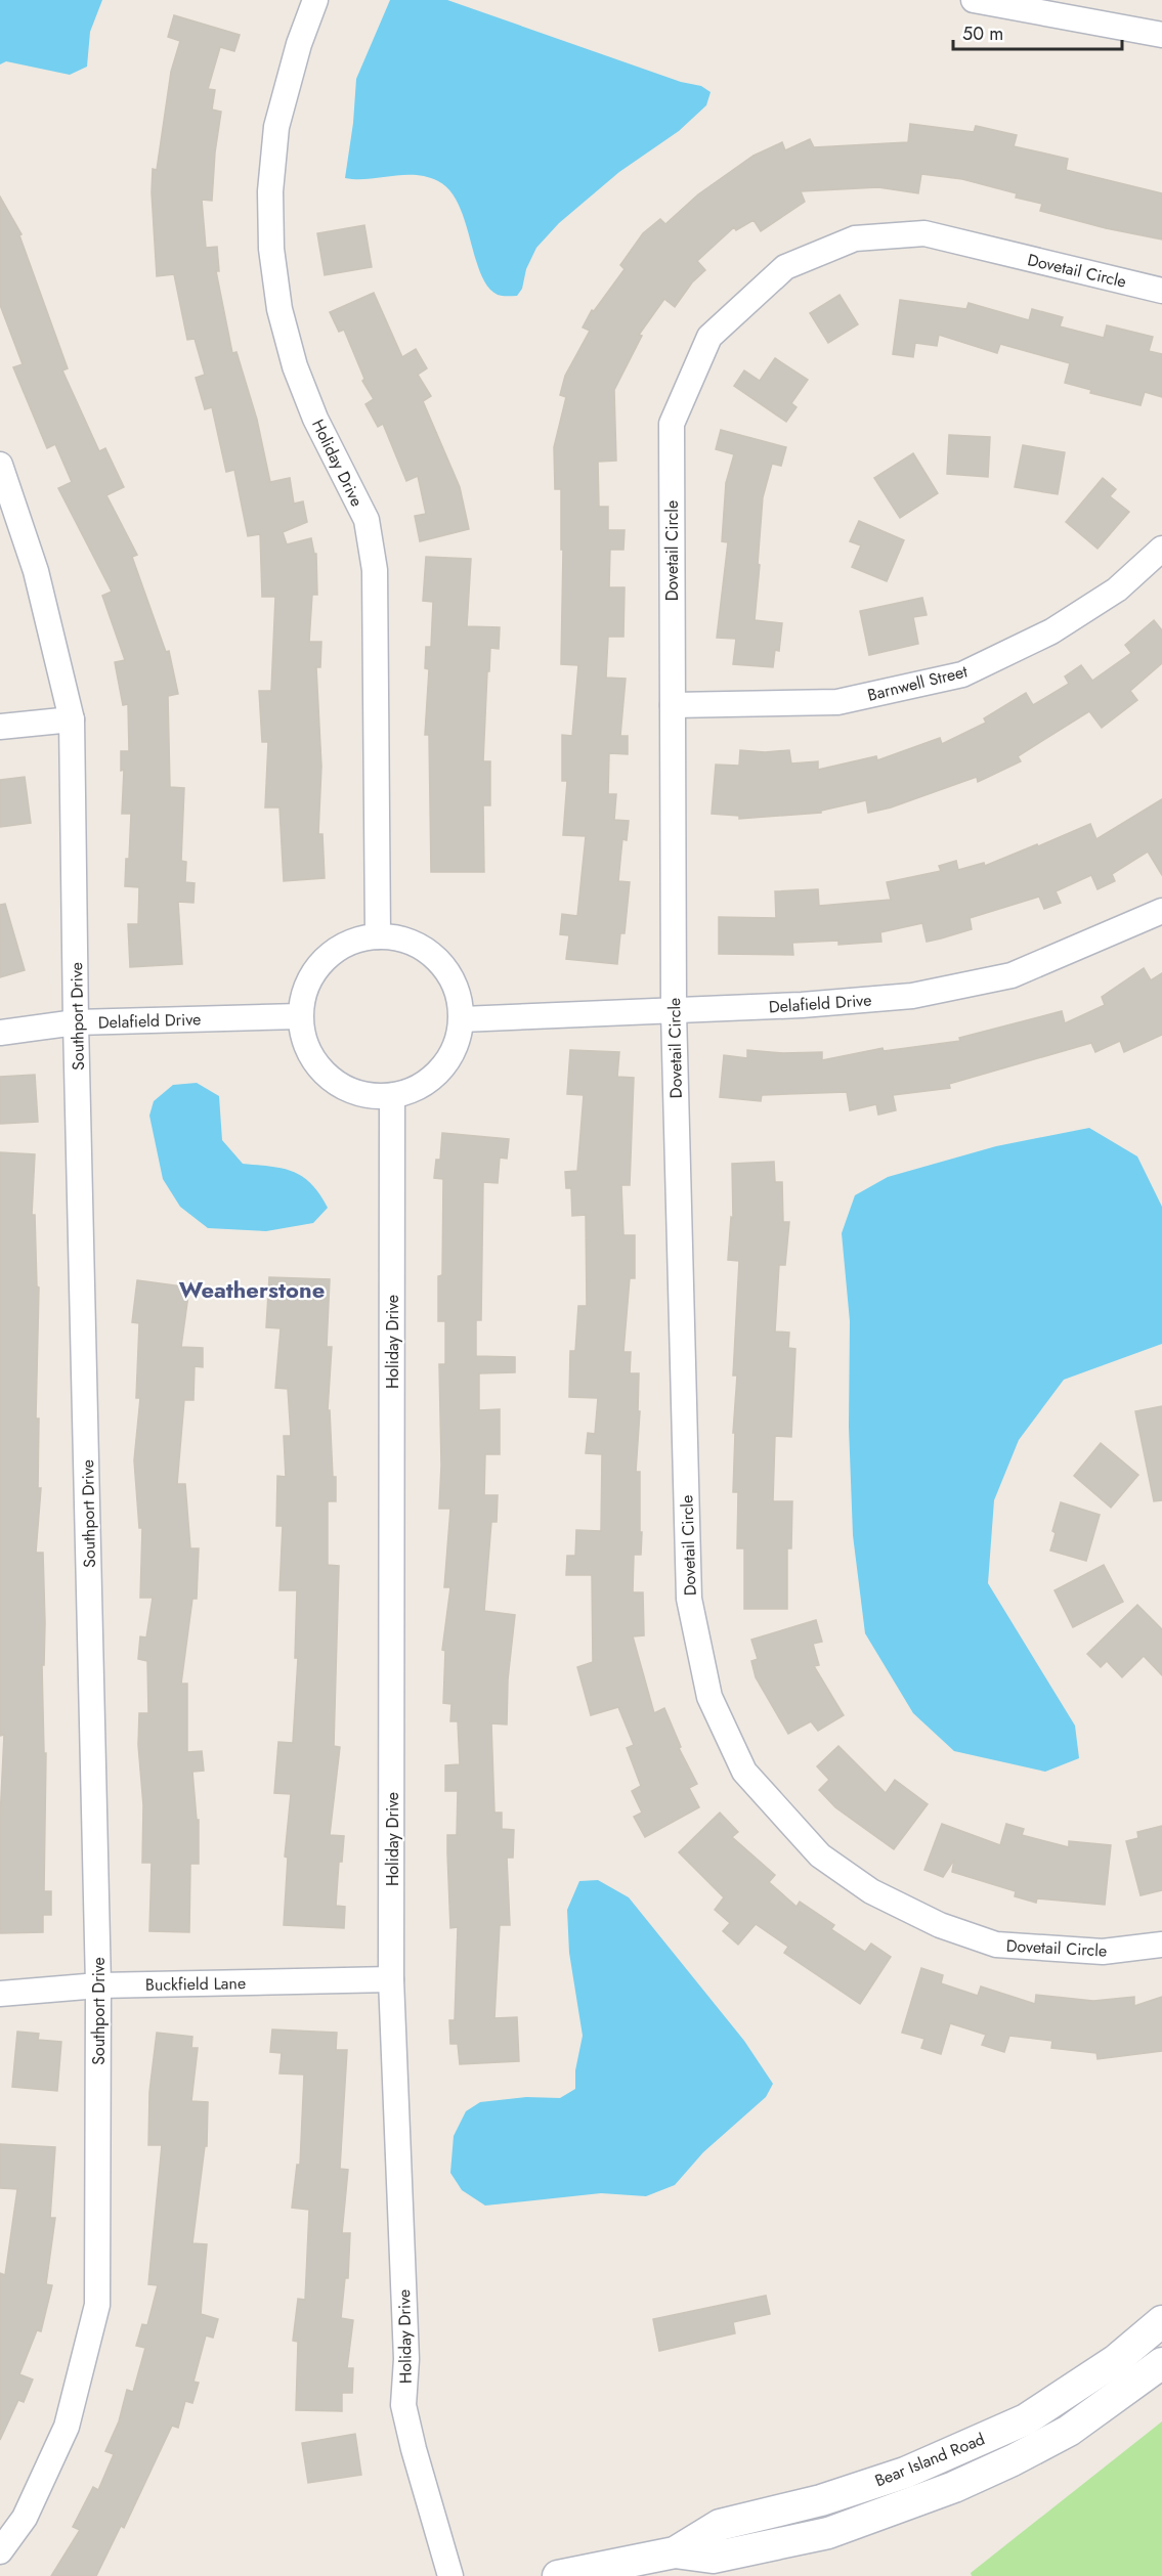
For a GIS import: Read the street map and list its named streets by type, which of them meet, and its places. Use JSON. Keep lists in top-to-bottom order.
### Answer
{
  "streets": {
    "street": [
      "Dovetail Circle",
      "Holiday Drive",
      "Barnwell Street",
      "Delafield Drive",
      "Southport Drive",
      "Buckfield Lane",
      "Bear Island Road"
    ]
  },
  "crossings": [
    ["Dovetail Circle", "Barnwell Street"],
    ["Dovetail Circle", "Delafield Drive"],
    ["Holiday Drive", "Delafield Drive"],
    ["Holiday Drive", "Buckfield Lane"],
    ["Delafield Drive", "Southport Drive"],
    ["Southport Drive", "Buckfield Lane"]
  ],
  "districts": ["Weatherstone"],
  "scale_bar": "50 m"
}
